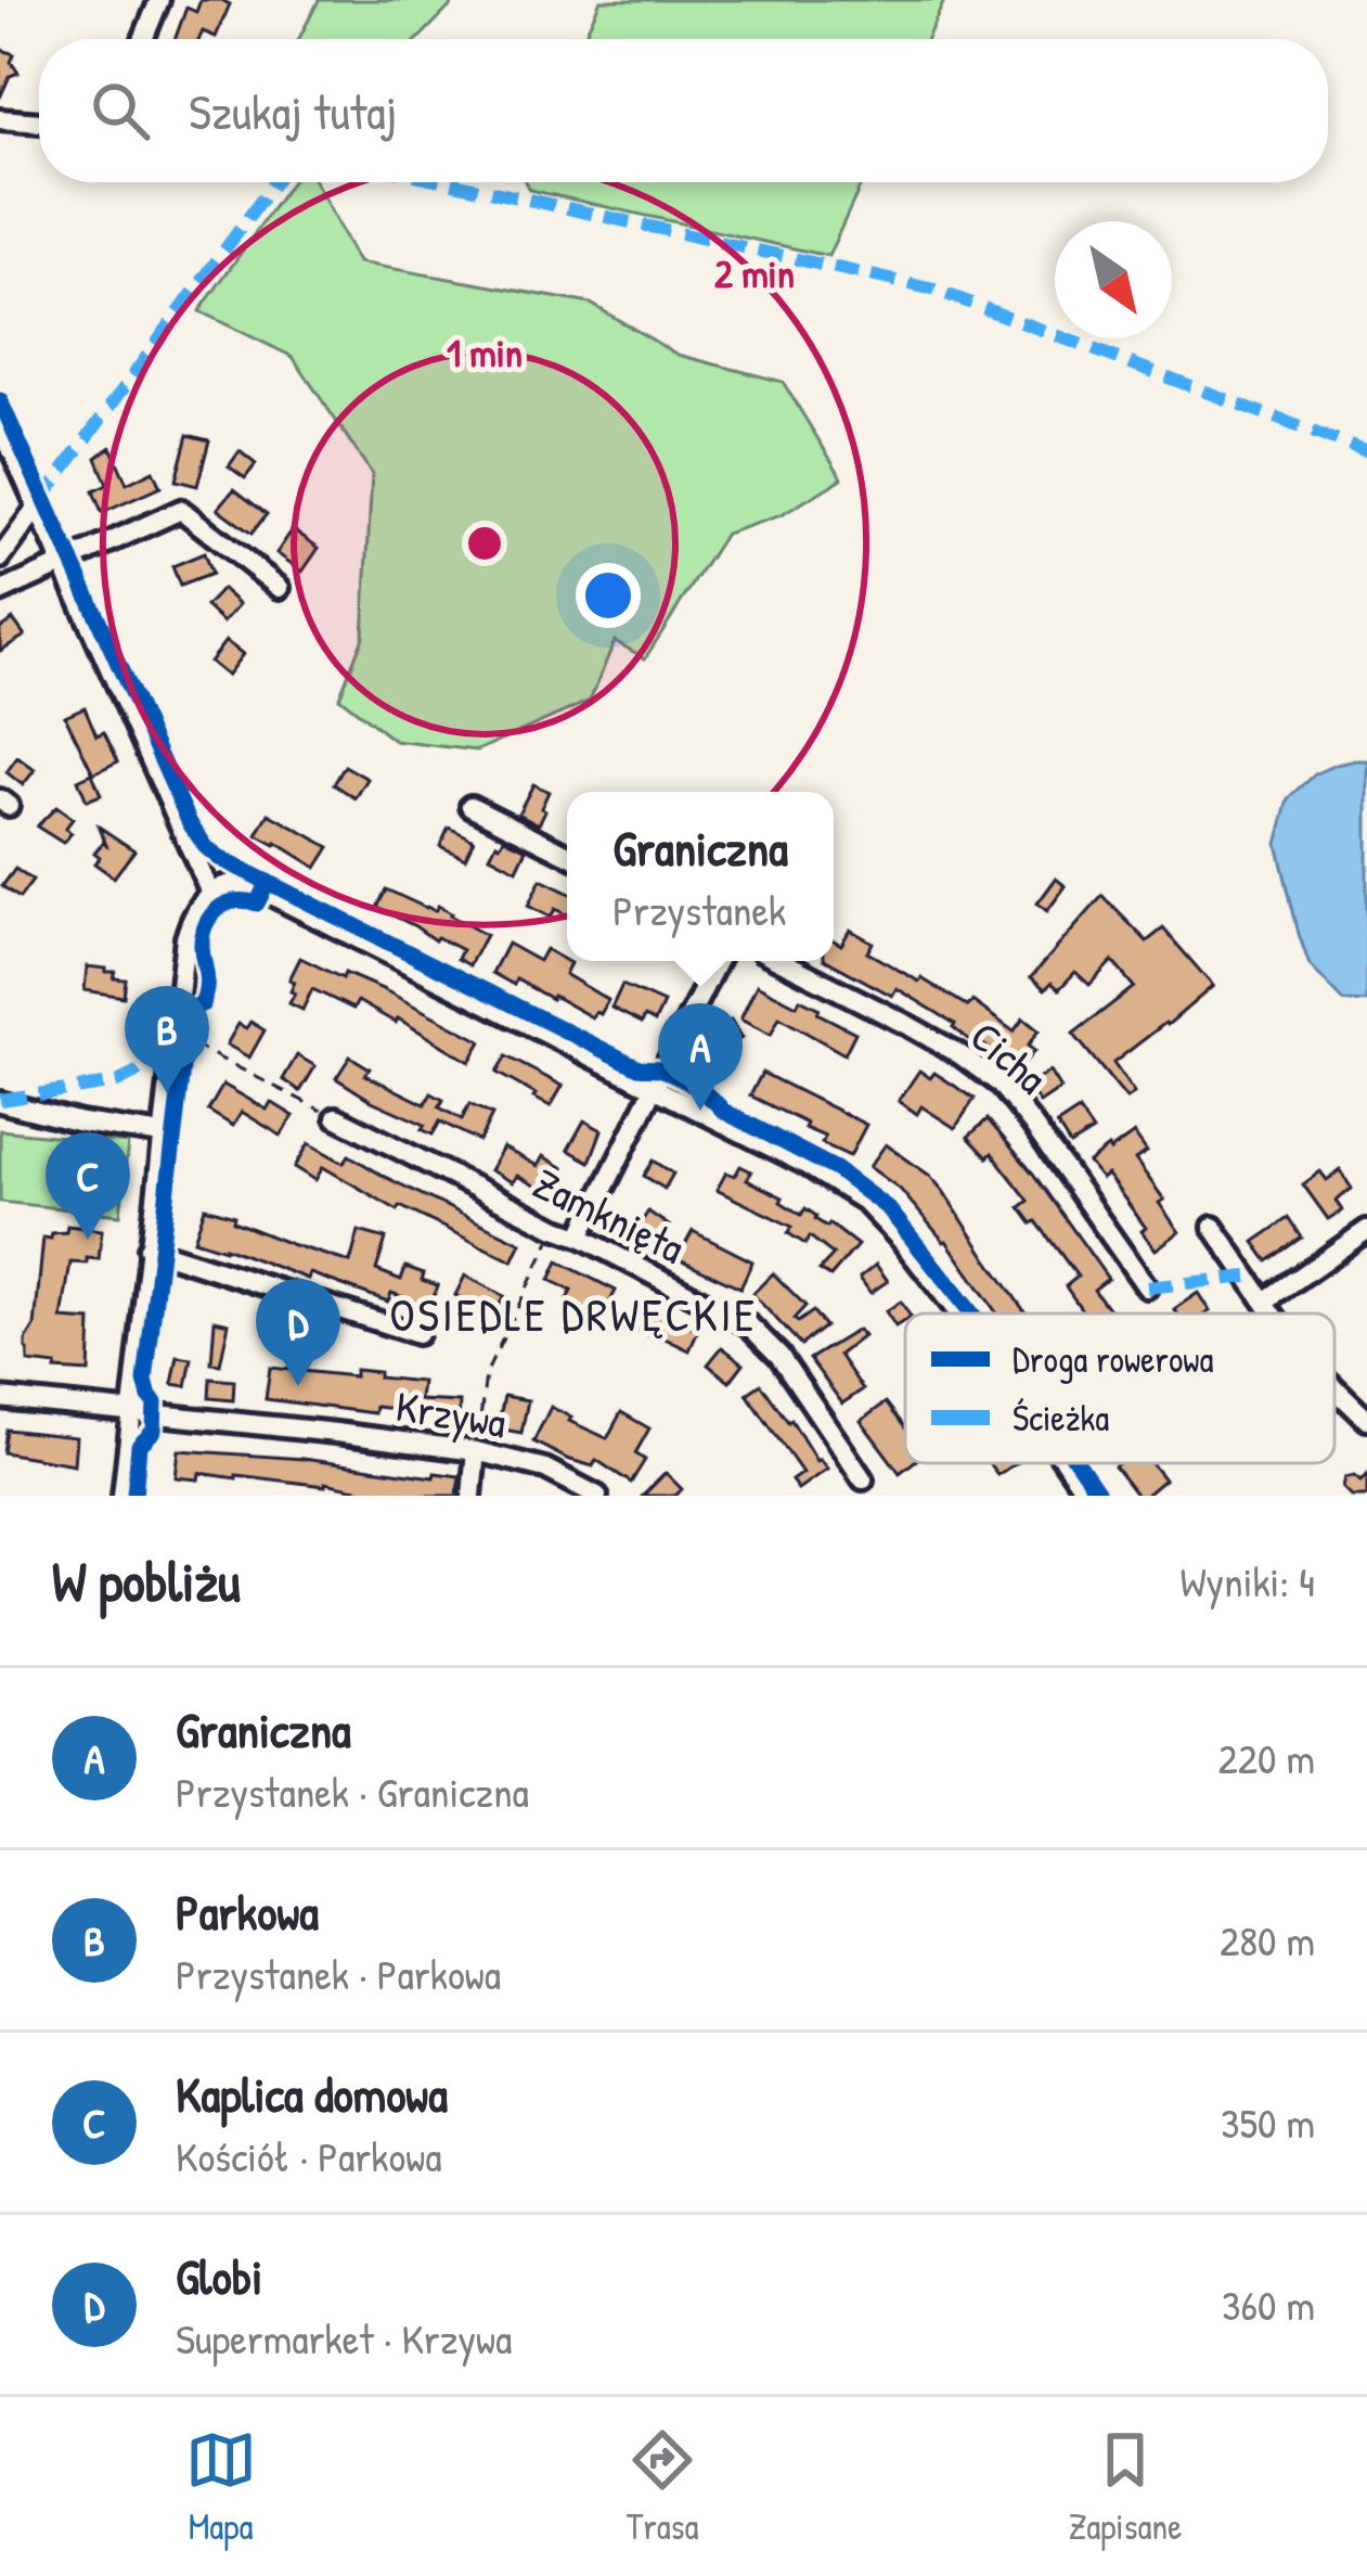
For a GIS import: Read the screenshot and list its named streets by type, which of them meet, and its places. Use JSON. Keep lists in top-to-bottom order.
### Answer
{
  "streets": {
    "street": ["Cicha", "Zamknięta", "Krzywa"]
  },
  "districts": ["OSIEDLE DRWĘCKIE"],
  "legend": ["Droga rowerowa", "Ścieżka"],
  "north": "bottom right",
  "page": {
    "search": "Szukaj tutaj",
    "popup": ["Graniczna", "Przystanek"],
    "pins": [
      "B",
      "A",
      "C",
      "D"
    ],
    "heading": ["W pobliżu", "Wyniki: 4"],
    "list": [
      {
        "mark": "A",
        "name": "Graniczna",
        "note": "Przystanek · Graniczna",
        "value": "220 m"
      },
      {
        "mark": "B",
        "name": "Parkowa",
        "note": "Przystanek · Parkowa",
        "value": "280 m"
      },
      {
        "mark": "C",
        "name": "Kaplica domowa",
        "note": "Kościół · Parkowa",
        "value": "350 m"
      },
      {
        "mark": "D",
        "name": "Globi",
        "note": "Supermarket · Krzywa",
        "value": "360 m"
      }
    ],
    "nav": ["Mapa", "Trasa", "Zapisane"]
  },
  "rings": ["2 min", "1 min"]
}
